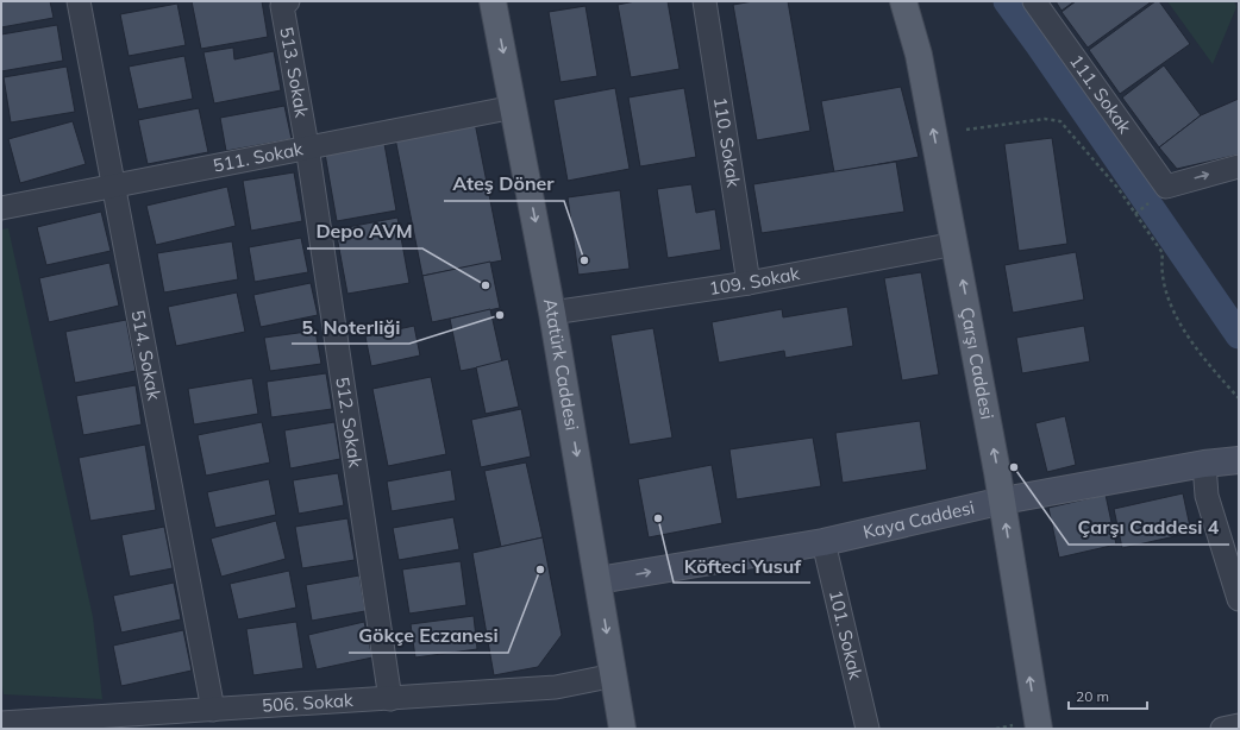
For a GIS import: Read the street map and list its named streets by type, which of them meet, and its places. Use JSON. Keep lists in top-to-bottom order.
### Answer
{
  "streets": {
    "main road": ["Atatürk Caddesi", "Çarşı Caddesi"],
    "street": [
      "513. Sokak",
      "111. Sokak",
      "110. Sokak",
      "511. Sokak",
      "109. Sokak",
      "514. Sokak",
      "512. Sokak",
      "Kaya Caddesi",
      "101. Sokak",
      "506. Sokak"
    ]
  },
  "crossings": [
    ["513. Sokak", "511. Sokak"],
    ["513. Sokak", "512. Sokak"],
    ["110. Sokak", "109. Sokak"],
    ["511. Sokak", "514. Sokak"],
    ["511. Sokak", "Atatürk Caddesi"],
    ["511. Sokak", "512. Sokak"],
    ["109. Sokak", "Atatürk Caddesi"],
    ["109. Sokak", "Çarşı Caddesi"],
    ["514. Sokak", "506. Sokak"],
    ["Atatürk Caddesi", "Kaya Caddesi"],
    ["Atatürk Caddesi", "506. Sokak"],
    ["Çarşı Caddesi", "Kaya Caddesi"],
    ["512. Sokak", "506. Sokak"],
    ["Kaya Caddesi", "101. Sokak"]
  ],
  "one_way": [
    "111. Sokak",
    "Atatürk Caddesi",
    "Çarşı Caddesi",
    "Kaya Caddesi"
  ],
  "places": [
    "Ateş Döner",
    "Depo AVM",
    "5. Noterliği",
    "Çarşı Caddesi 4",
    "Köfteci Yusuf",
    "Gökçe Eczanesi"
  ],
  "scale_bar": "20 m"
}
